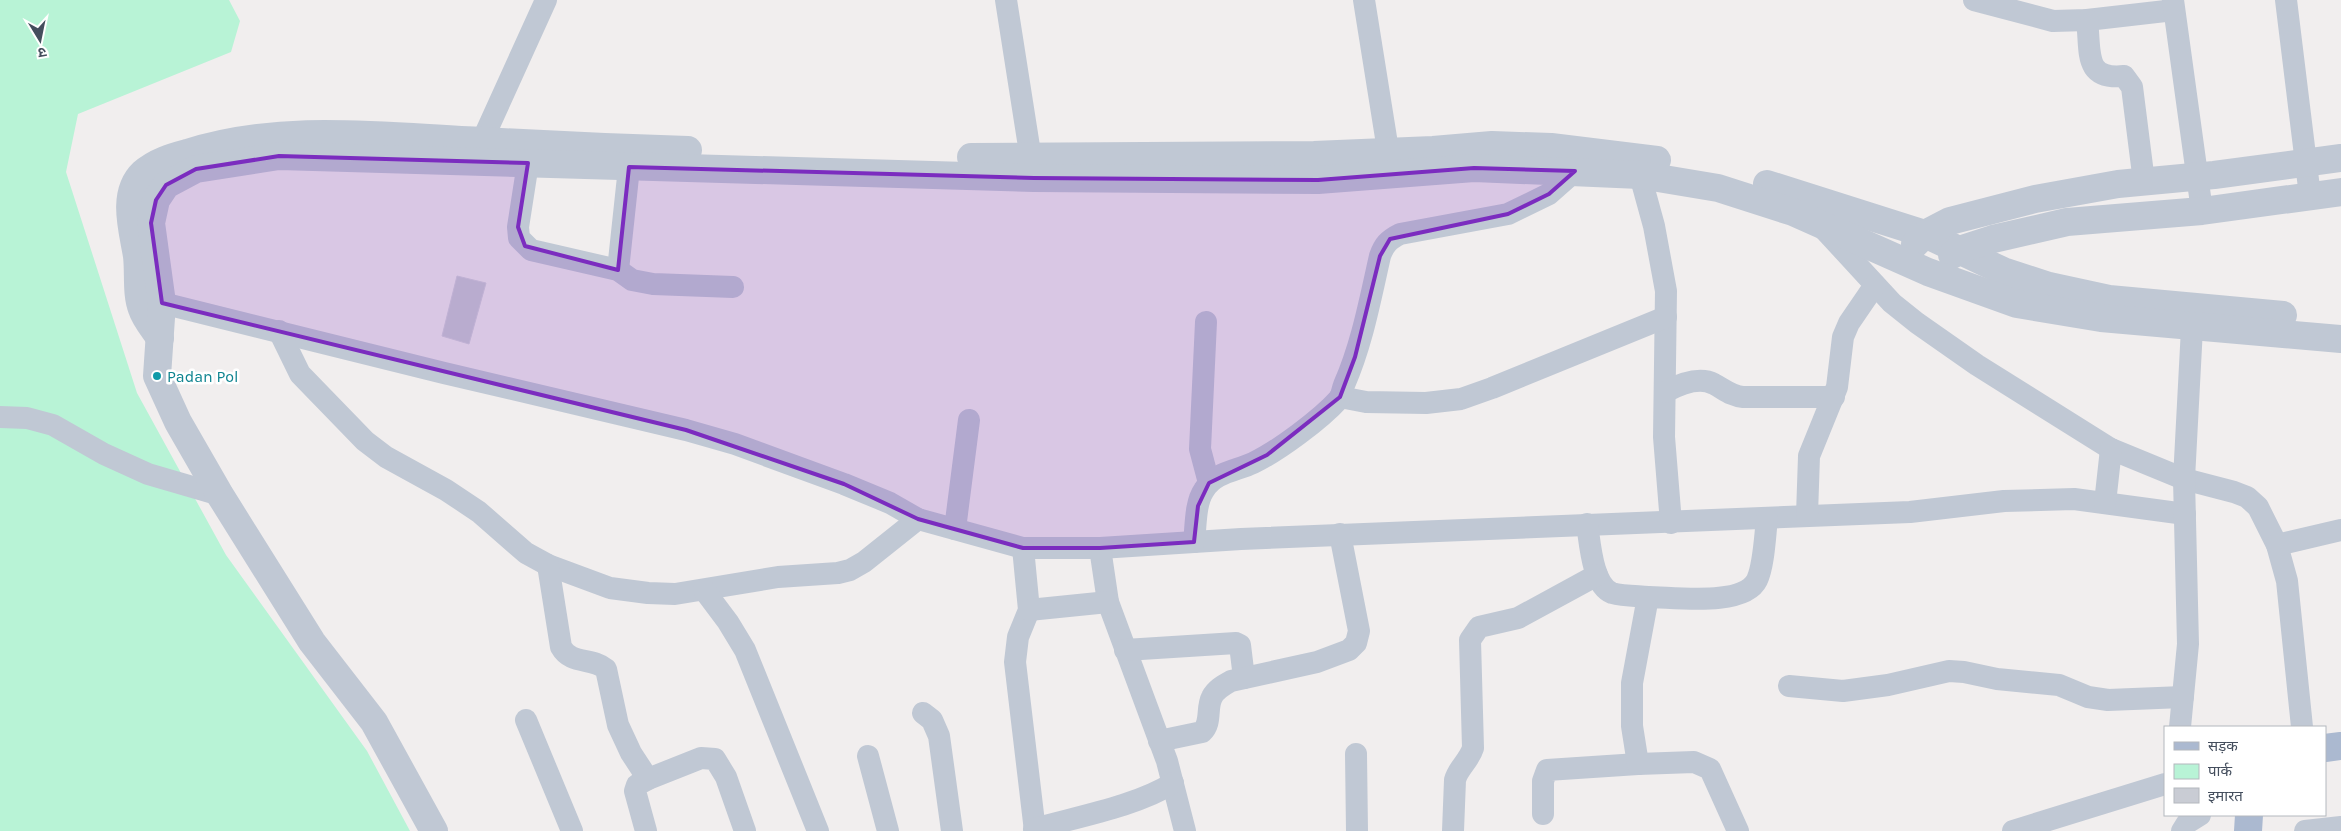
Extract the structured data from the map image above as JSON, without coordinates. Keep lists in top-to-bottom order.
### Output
{
  "places": ["Padan Pol"],
  "legend": ["सड़क", "पार्क", "इमारत"],
  "north": "bottom"
}
